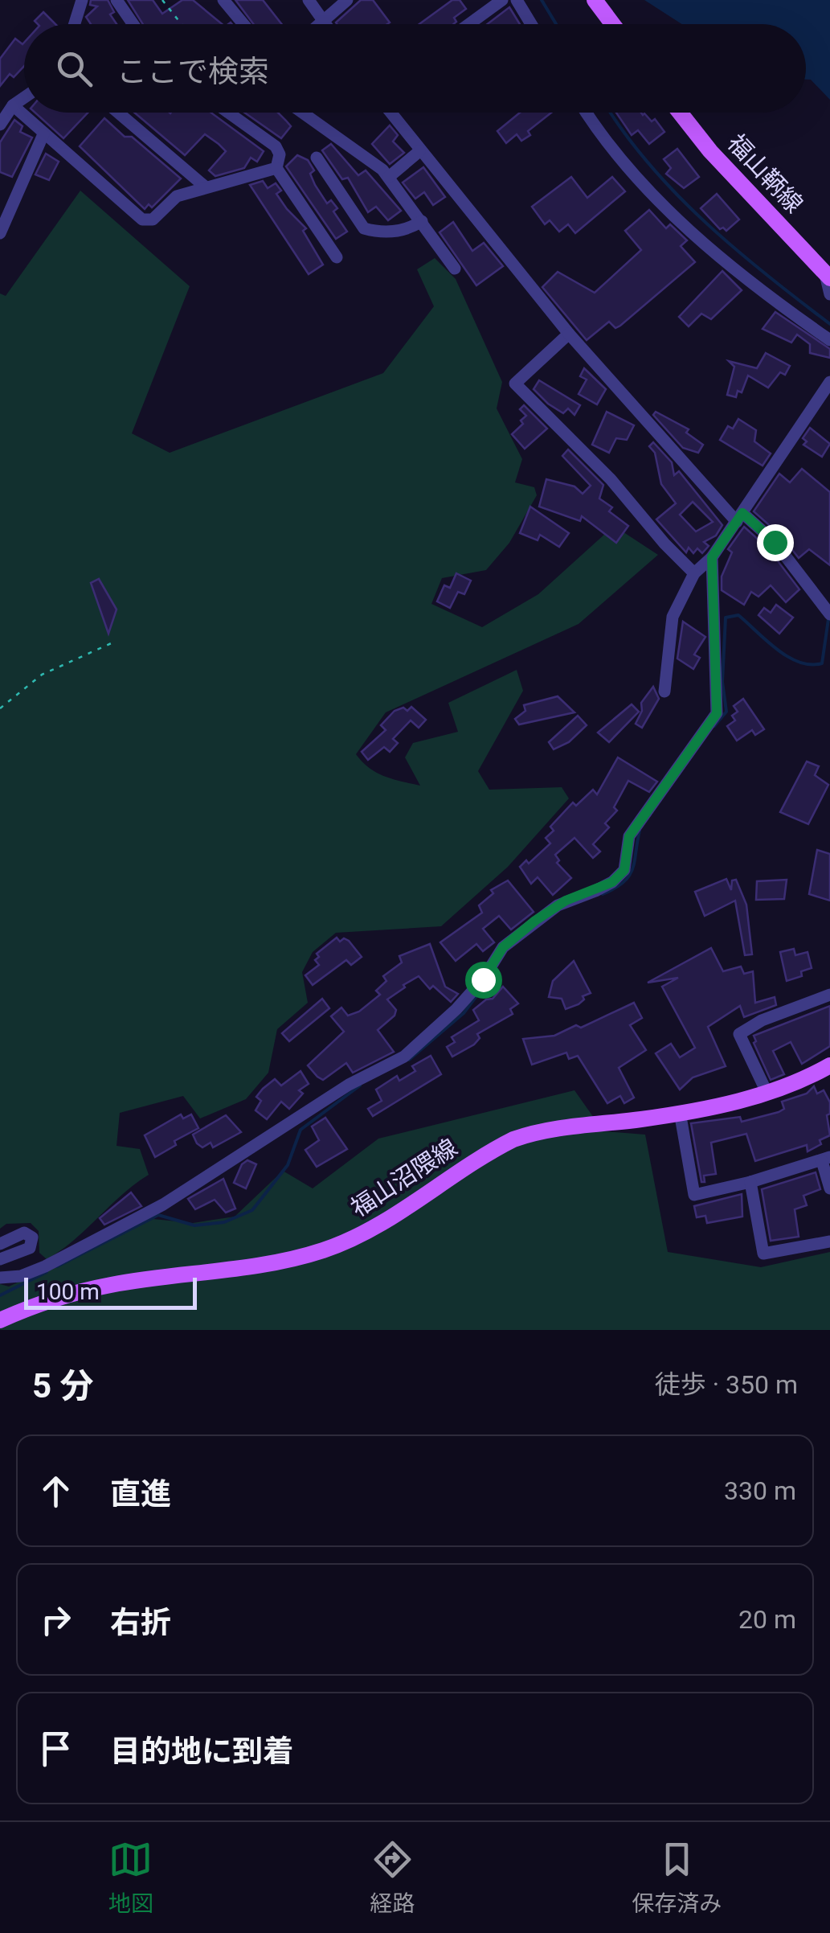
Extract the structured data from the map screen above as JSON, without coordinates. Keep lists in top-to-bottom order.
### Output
{
  "streets": {
    "main road": ["福山鞆線", "福山沼隈線"]
  },
  "scale_bar": "100 m",
  "page": {
    "search": "ここで検索",
    "scale": "100 m",
    "heading": ["5 分", "徒歩 · 350 m"],
    "list": [
      ["直進", "330 m"],
      ["右折", "20 m"],
      "目的地に到着"
    ],
    "nav": ["地図", "経路", "保存済み"]
  }
}
